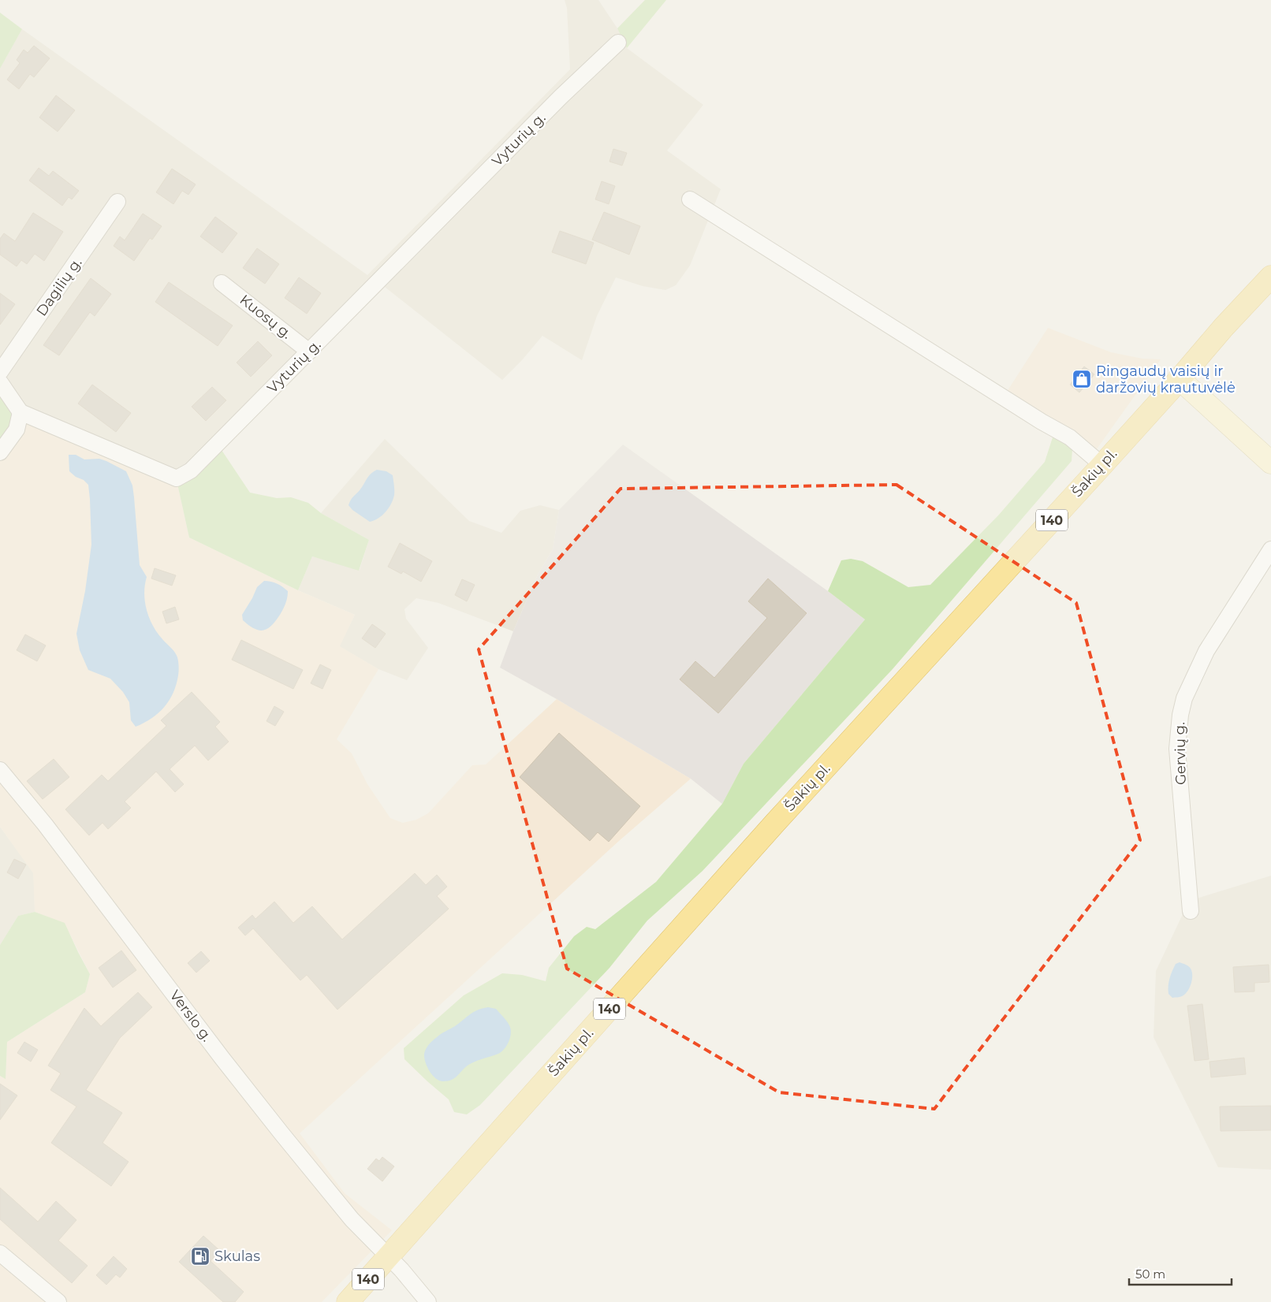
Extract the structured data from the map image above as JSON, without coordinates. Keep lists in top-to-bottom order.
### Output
{
  "streets": {
    "main road": ["Šakių pl.", "140"],
    "street": [
      "Vyturių g.",
      "Dagilių g.",
      "Kuosų g.",
      "Gervių g.",
      "Verslo g."
    ]
  },
  "crossings": [
    ["Vyturių g.", "Kuosų g."],
    ["Šakių pl.", "Verslo g."]
  ],
  "places": {
    "shop": ["Ringaudų vaisių ir daržovių krautuvėlė"],
    "fuel station": ["Skulas"]
  },
  "scale_bar": "50 m"
}
